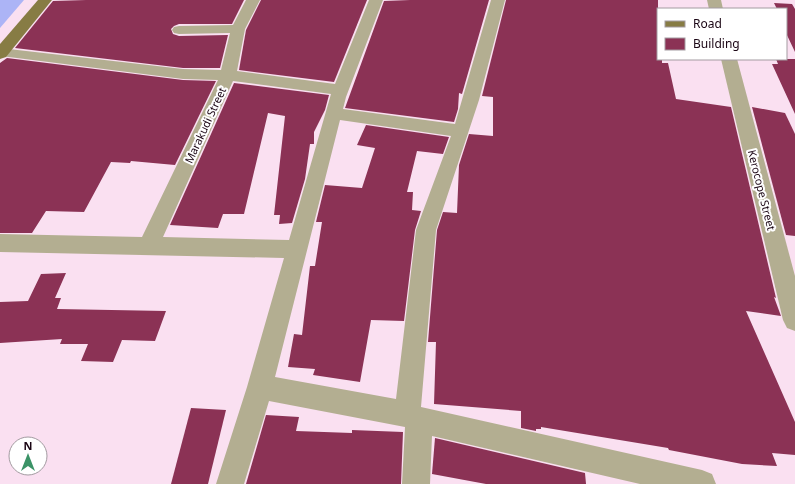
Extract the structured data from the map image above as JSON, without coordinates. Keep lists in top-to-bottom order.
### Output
{
  "streets": {
    "street": ["Marakudi Street", "Kerocope Street"]
  },
  "legend": ["Road", "Building"],
  "north": "top"
}
